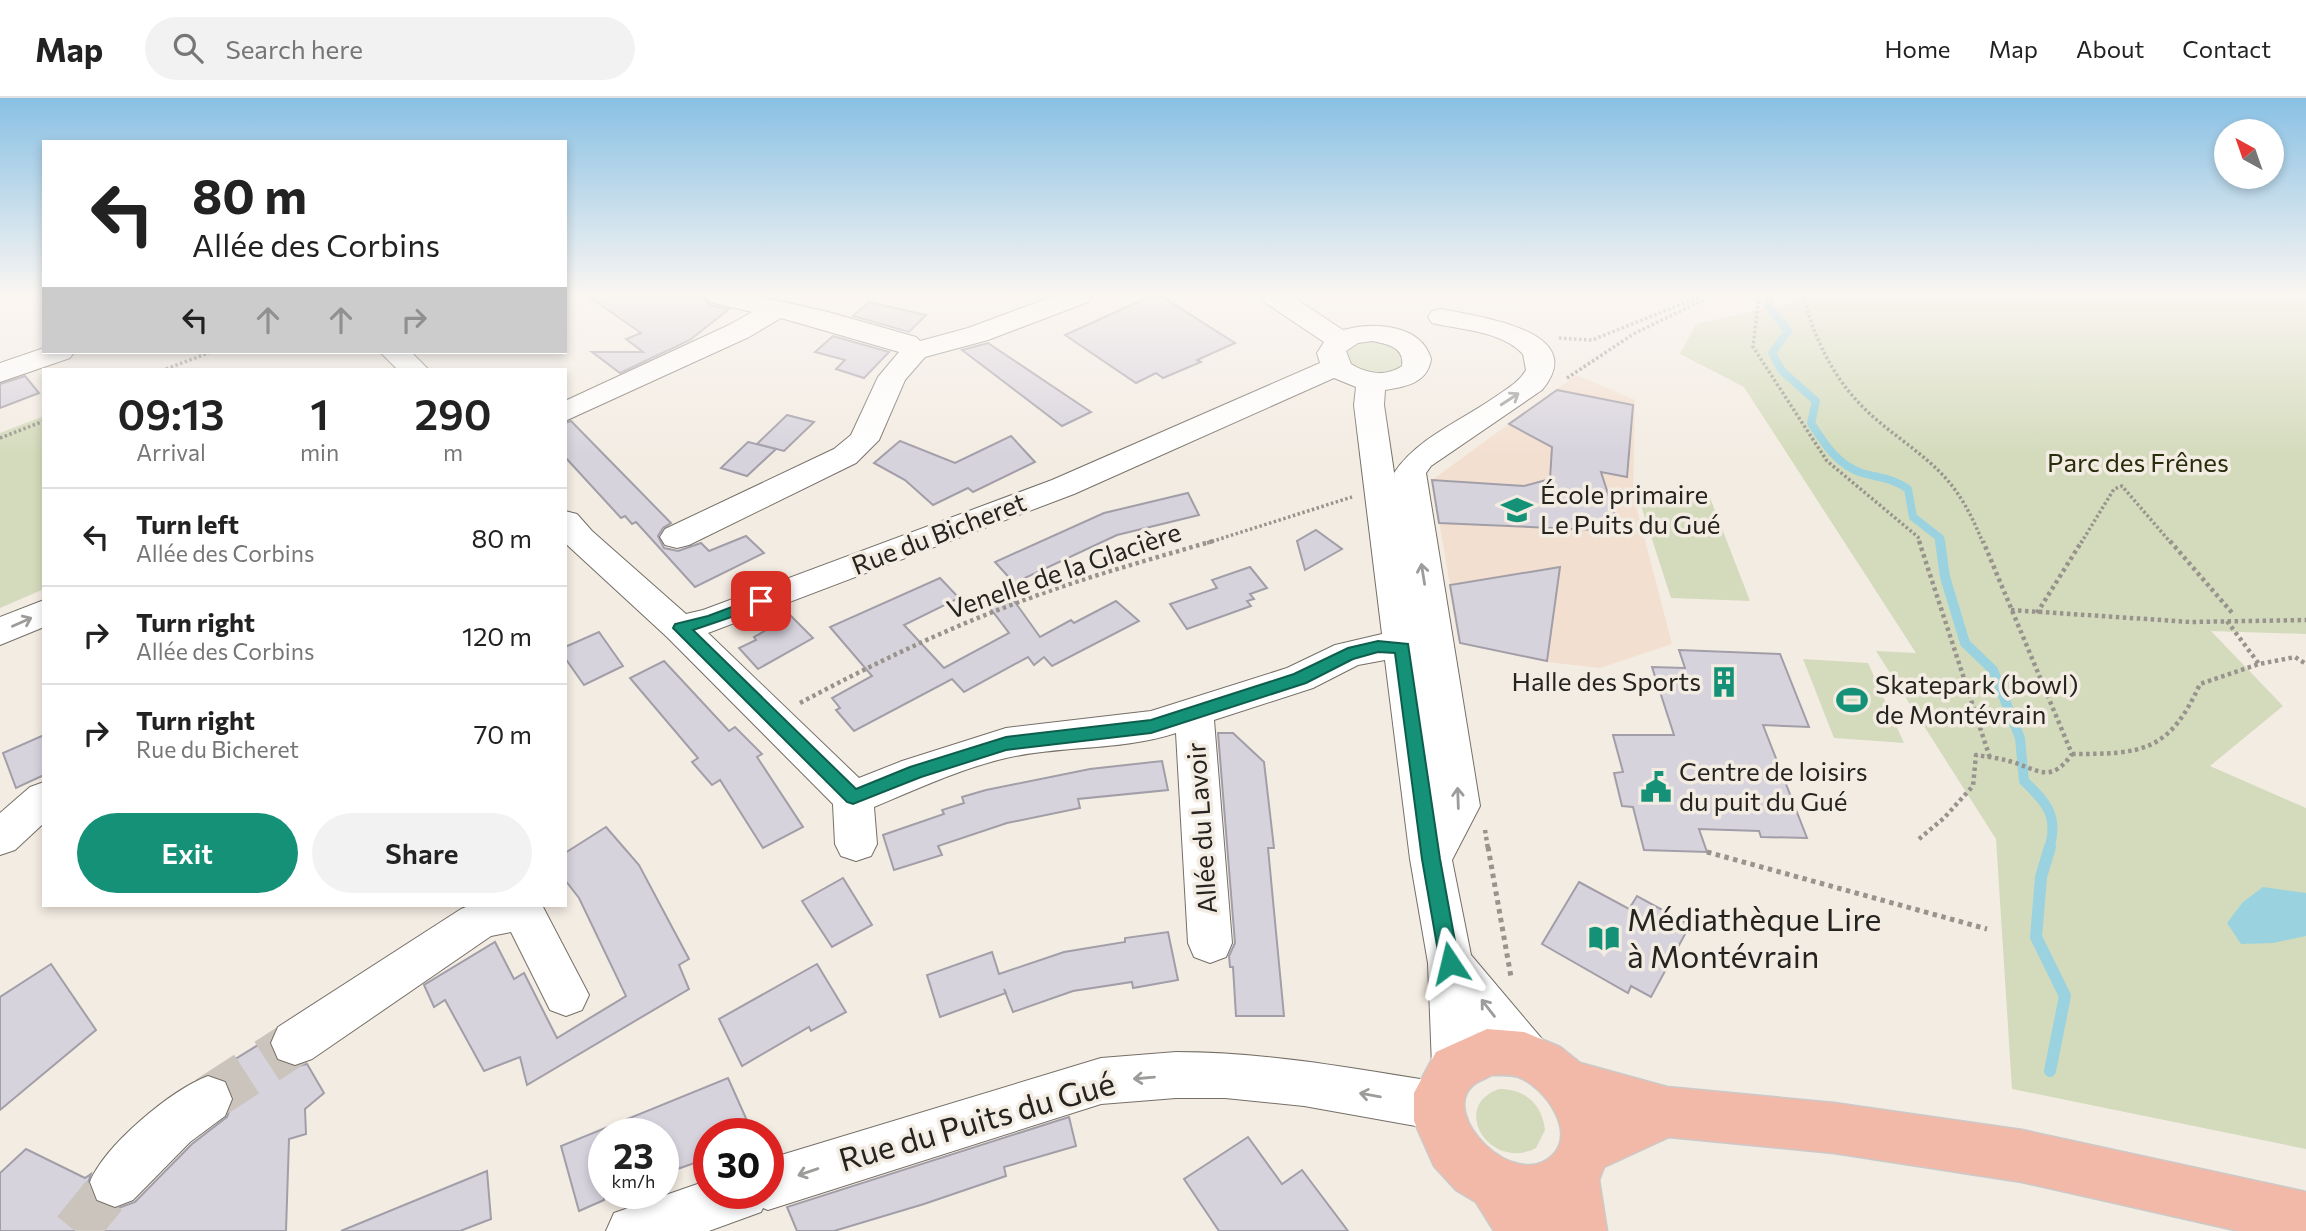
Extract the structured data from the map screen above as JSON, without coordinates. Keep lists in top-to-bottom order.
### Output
{
  "streets": {
    "street": ["Rue du Bicheret", "Allée du Lavoir", "Rue du Puits du Gué"],
    "path": ["Venelle de la Glacière"]
  },
  "one_way": ["Rue du Puits du Gué"],
  "parks": ["Parc des Frênes"],
  "places": {
    "school or university": ["École primaire Le Puits du Gué"],
    "building": ["Halle des Sports"],
    "sports": ["Skatepark (bowl) de Montévrain"],
    "public building": ["Centre de loisirs du puit du Gué"],
    "library": ["Médiathèque Lire à Montévrain"]
  },
  "north": "top left",
  "page": {
    "header": "Map",
    "search": "Search here",
    "nav": [
      "Home",
      "Map",
      "About",
      "Contact"
    ],
    "turn": ["80 m", "Allée des Corbins"],
    "eta": [
      "09:13",
      "Arrival",
      "1",
      "min",
      "290",
      "m"
    ],
    "list": [
      {
        "name": "Turn left",
        "note": "Allée des Corbins",
        "value": "80 m"
      },
      {
        "name": "Turn right",
        "note": "Allée des Corbins",
        "value": "120 m"
      },
      {
        "name": "Turn right",
        "note": "Rue du Bicheret",
        "value": "70 m"
      }
    ],
    "buttons": ["Exit", "Share"],
    "speed": "23 km/h",
    "limit": "30"
  }
}
